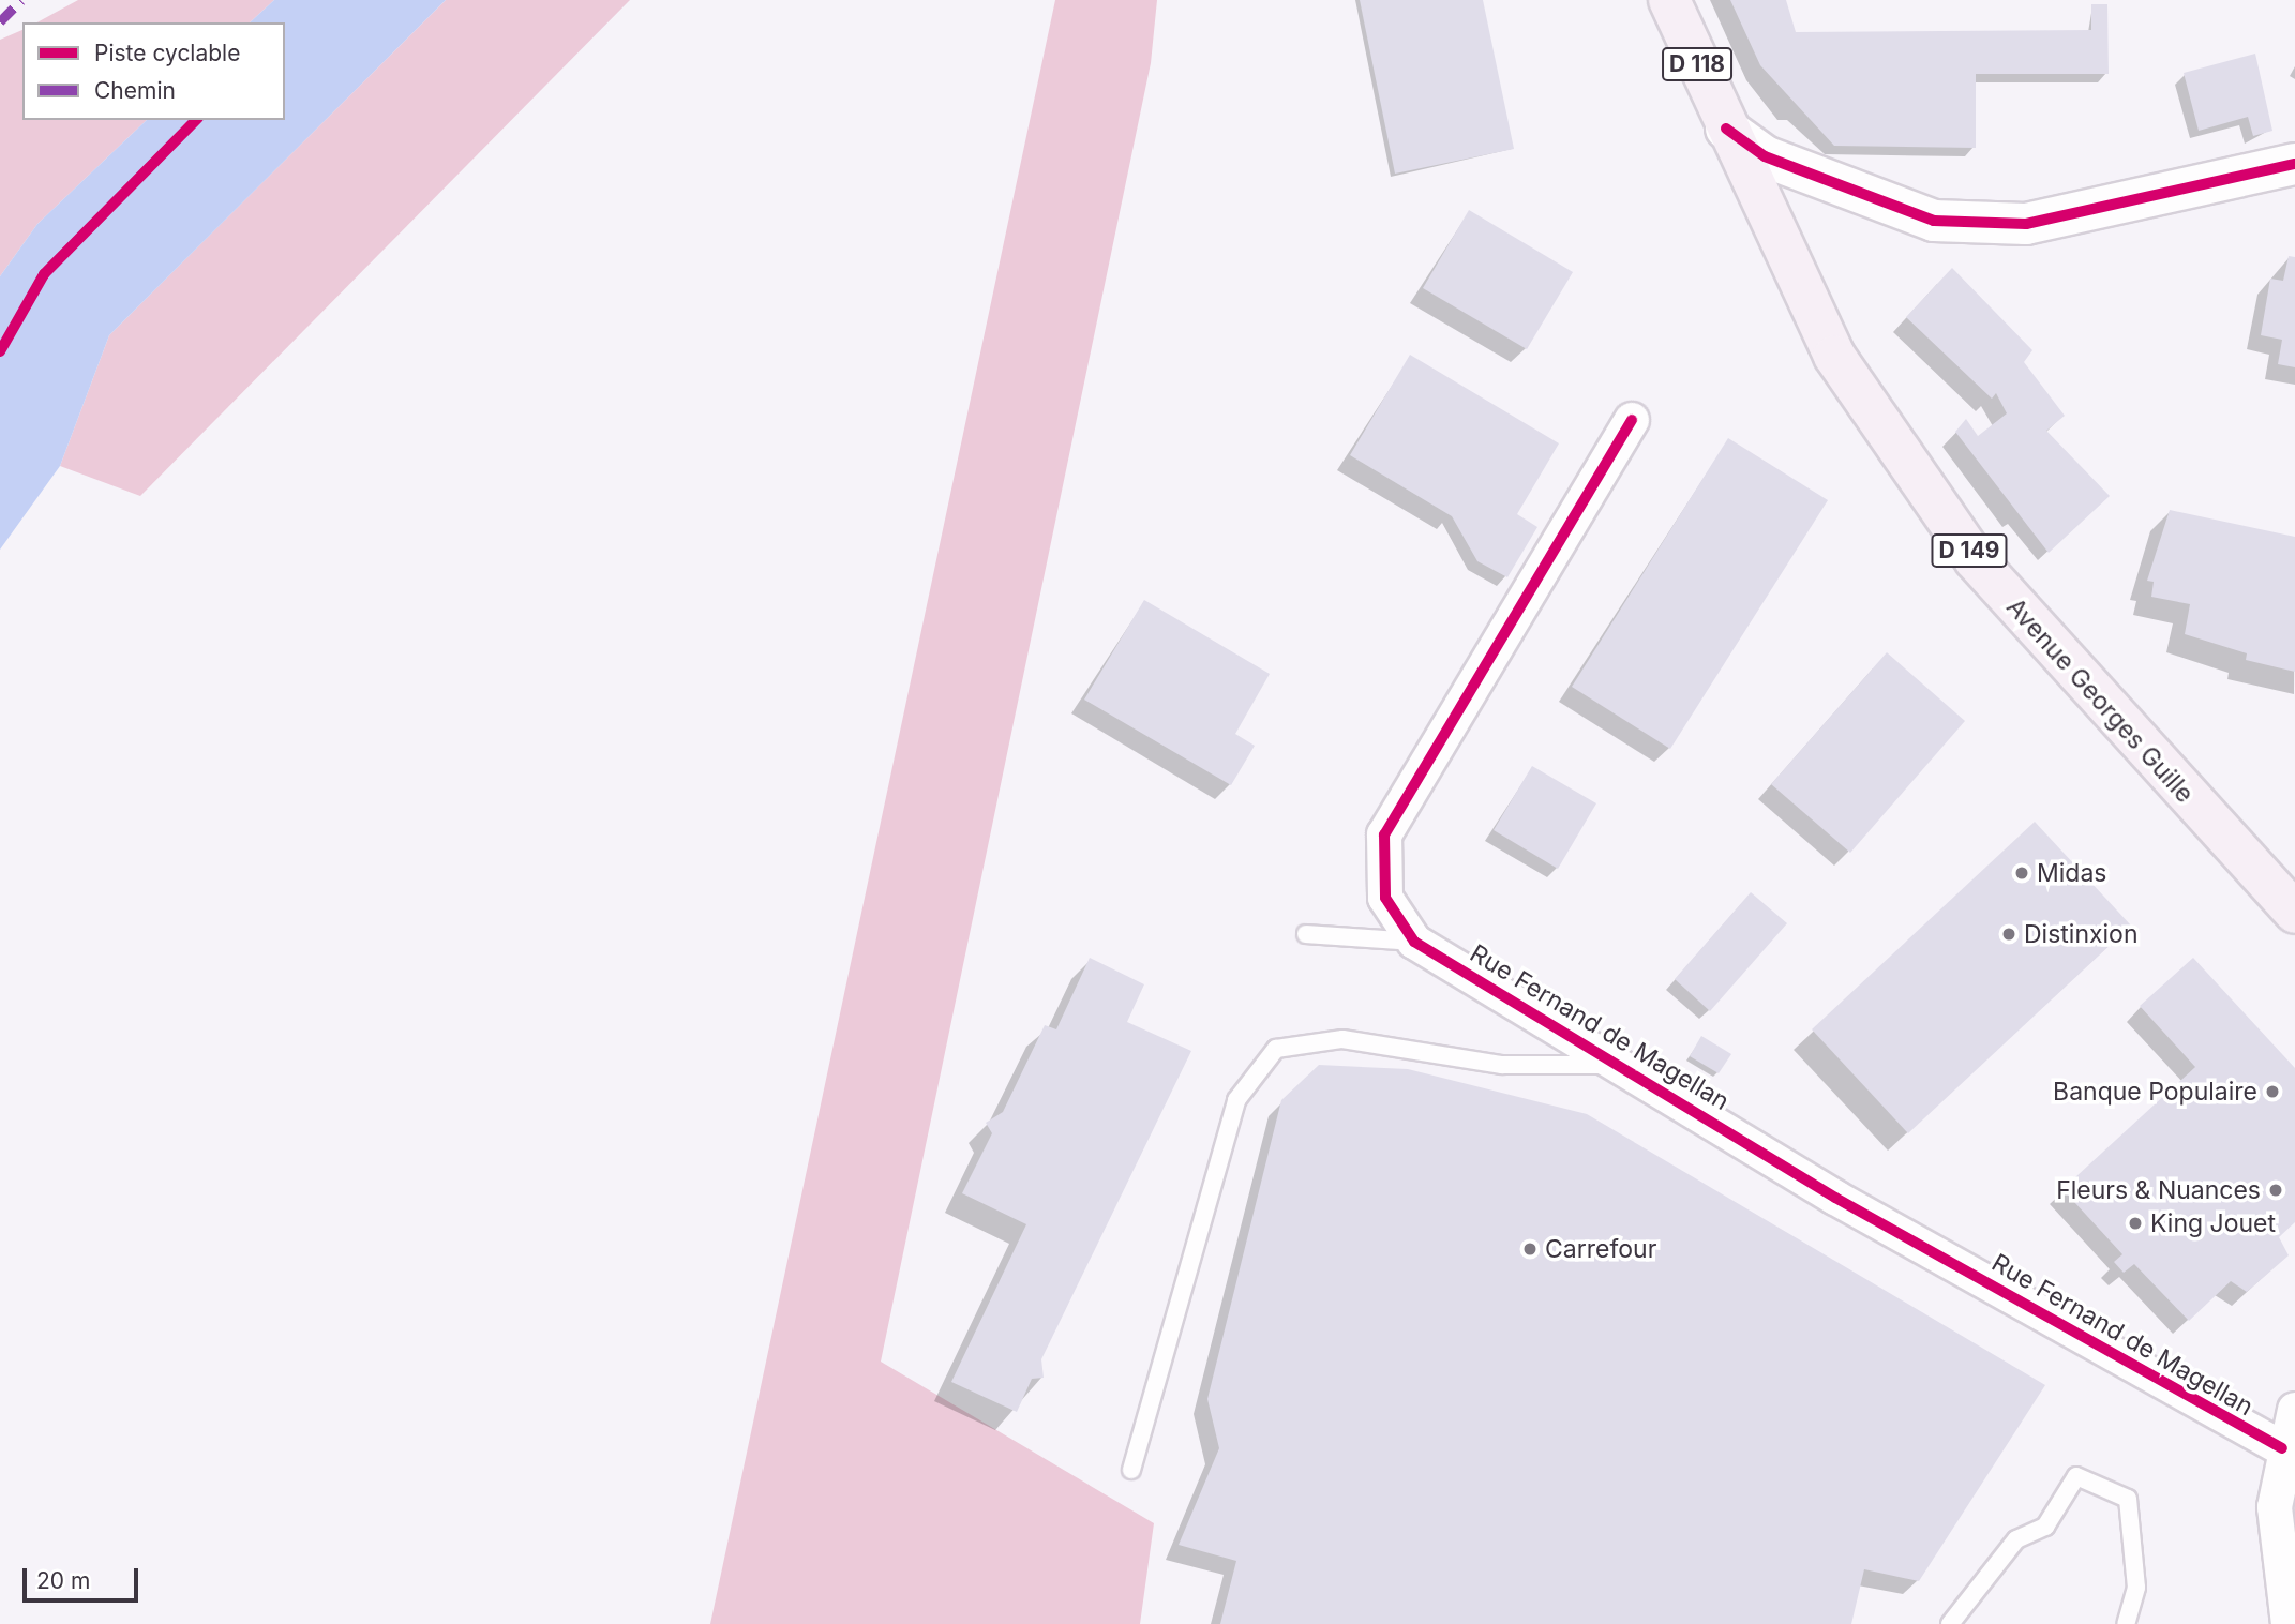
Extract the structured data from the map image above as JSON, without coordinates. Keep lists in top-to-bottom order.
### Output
{
  "streets": {
    "main road": ["D 118", "D 149", "Avenue Georges Guille"],
    "street": ["Rue Fernand de Magellan"]
  },
  "places": [
    "Midas",
    "Distinxion",
    "Banque Populaire",
    "Fleurs & Nuances",
    "King Jouet",
    "Carrefour"
  ],
  "legend": ["Piste cyclable", "Chemin"],
  "scale_bar": "20 m"
}
